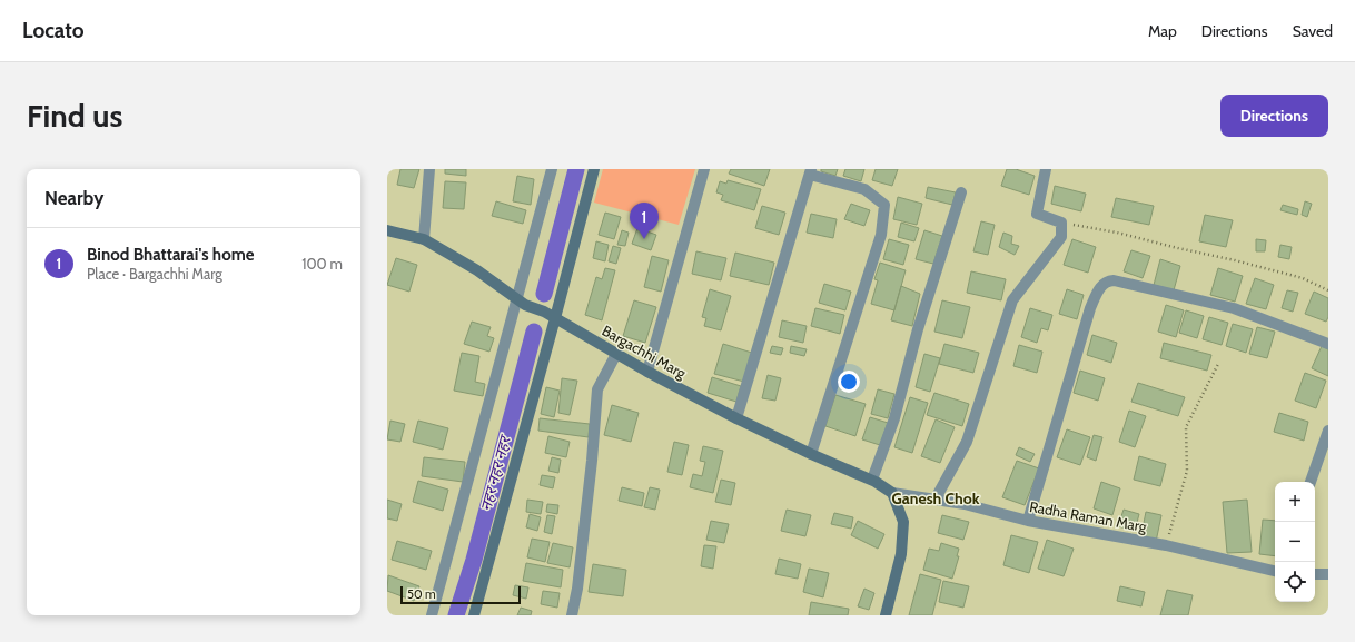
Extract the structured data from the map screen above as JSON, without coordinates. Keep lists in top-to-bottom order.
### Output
{
  "streets": {
    "street": ["Bargachhi Marg", "Radha Raman Marg"]
  },
  "crossings": [
    ["Bargachhi Marg", "Radha Raman Marg"]
  ],
  "districts": ["Ganesh Chok"],
  "water": ["नहर नहर नहर"],
  "scale_bar": "50 m",
  "page": {
    "header": "Locato",
    "nav": ["Map", "Directions", "Saved"],
    "buttons": "Directions",
    "title": "Find us",
    "heading": "Nearby",
    "pins": "1",
    "list": [
      {
        "mark": "1",
        "name": "Binod Bhattarai's home",
        "note": "Place · Bargachhi Marg",
        "value": "100 m"
      }
    ],
    "map_buttons": ["+", "−"],
    "scale": "50 m"
  }
}
